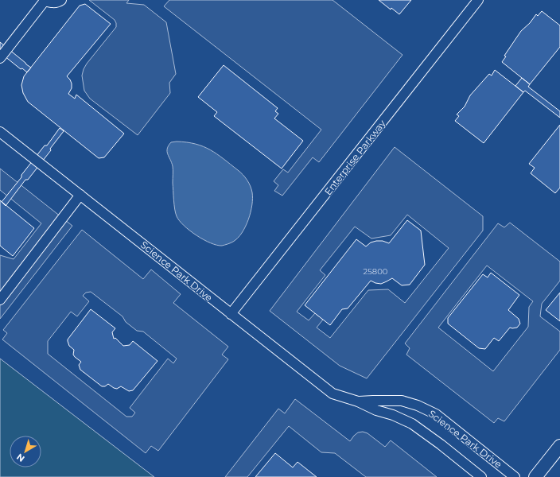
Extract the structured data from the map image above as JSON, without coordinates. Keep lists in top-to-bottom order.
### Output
{
  "streets": {
    "street": ["Enterprise Parkway", "Science Park Drive"]
  },
  "crossings": [
    ["Enterprise Parkway", "Science Park Drive"]
  ],
  "house_numbers": ["25800"],
  "north": "bottom left"
}
